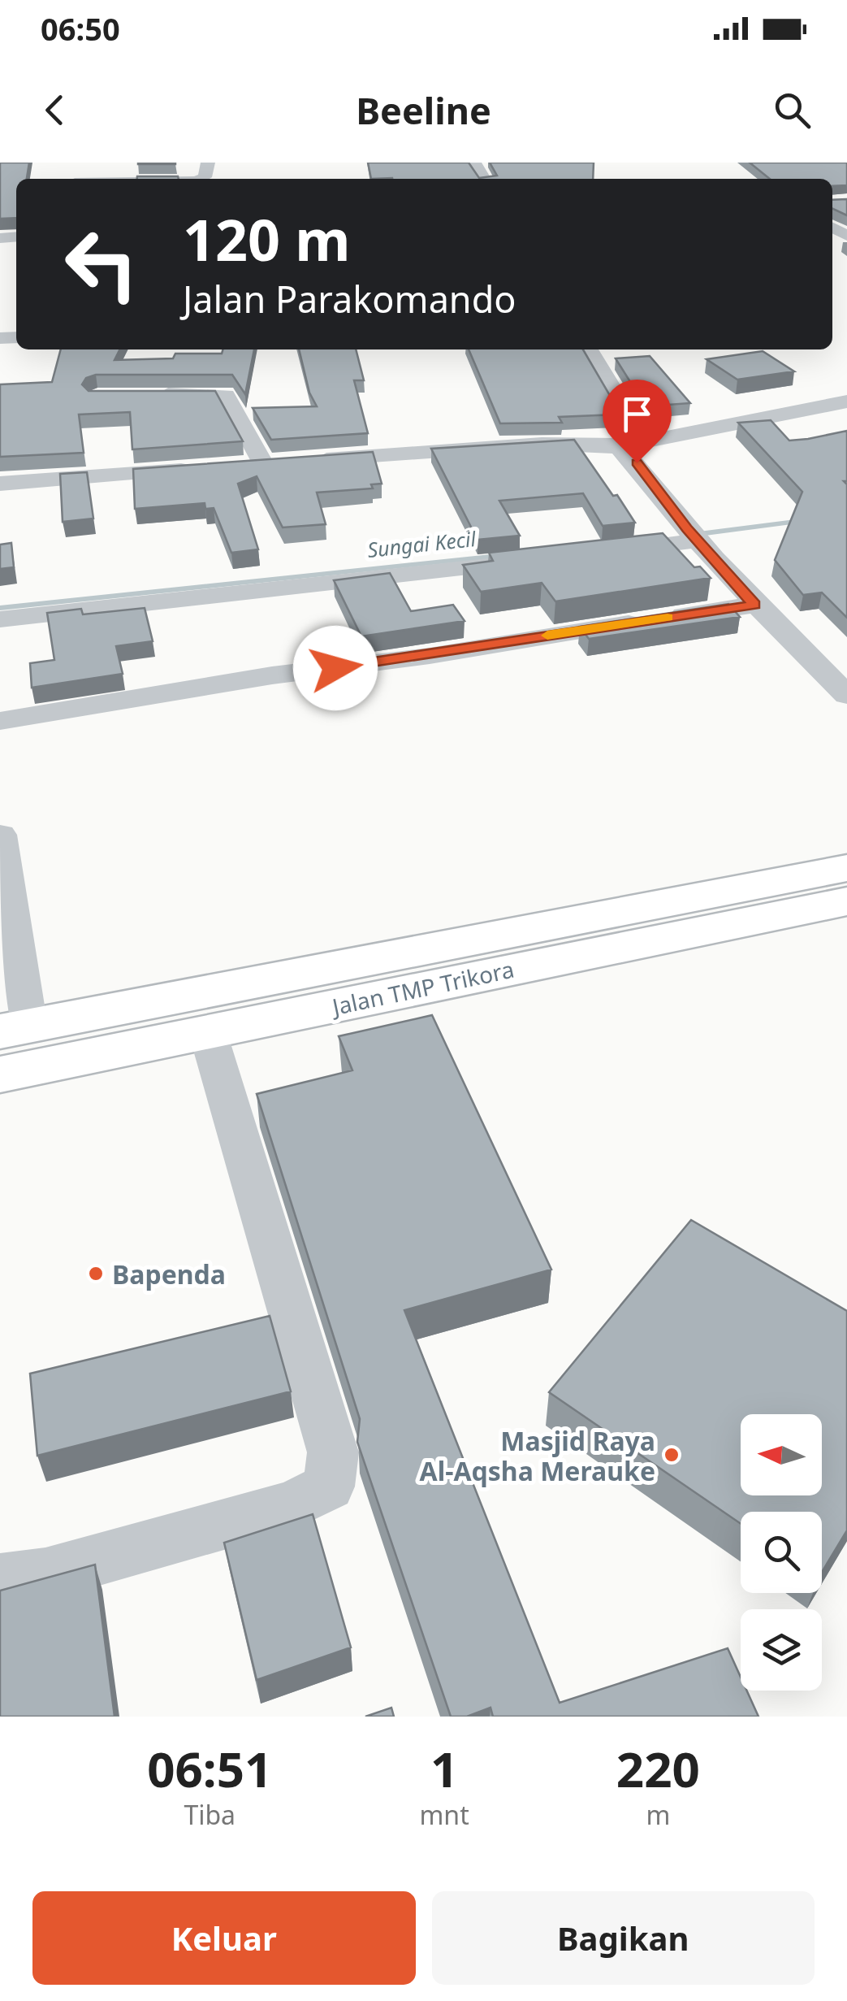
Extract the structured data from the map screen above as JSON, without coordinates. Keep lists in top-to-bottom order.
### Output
{
  "streets": {
    "highway": ["Jalan TMP Trikora"]
  },
  "water": ["Sungai Kecil"],
  "places": ["Bapenda", "Masjid Raya Al-Aqsha Merauke"],
  "north": "left",
  "page": {
    "status": "06:50",
    "header": "Beeline",
    "turn": ["120 m", "Jalan Parakomando"],
    "eta": [
      "06:51",
      "Tiba",
      "1",
      "mnt",
      "220",
      "m"
    ],
    "buttons": ["Keluar", "Bagikan"]
  }
}
